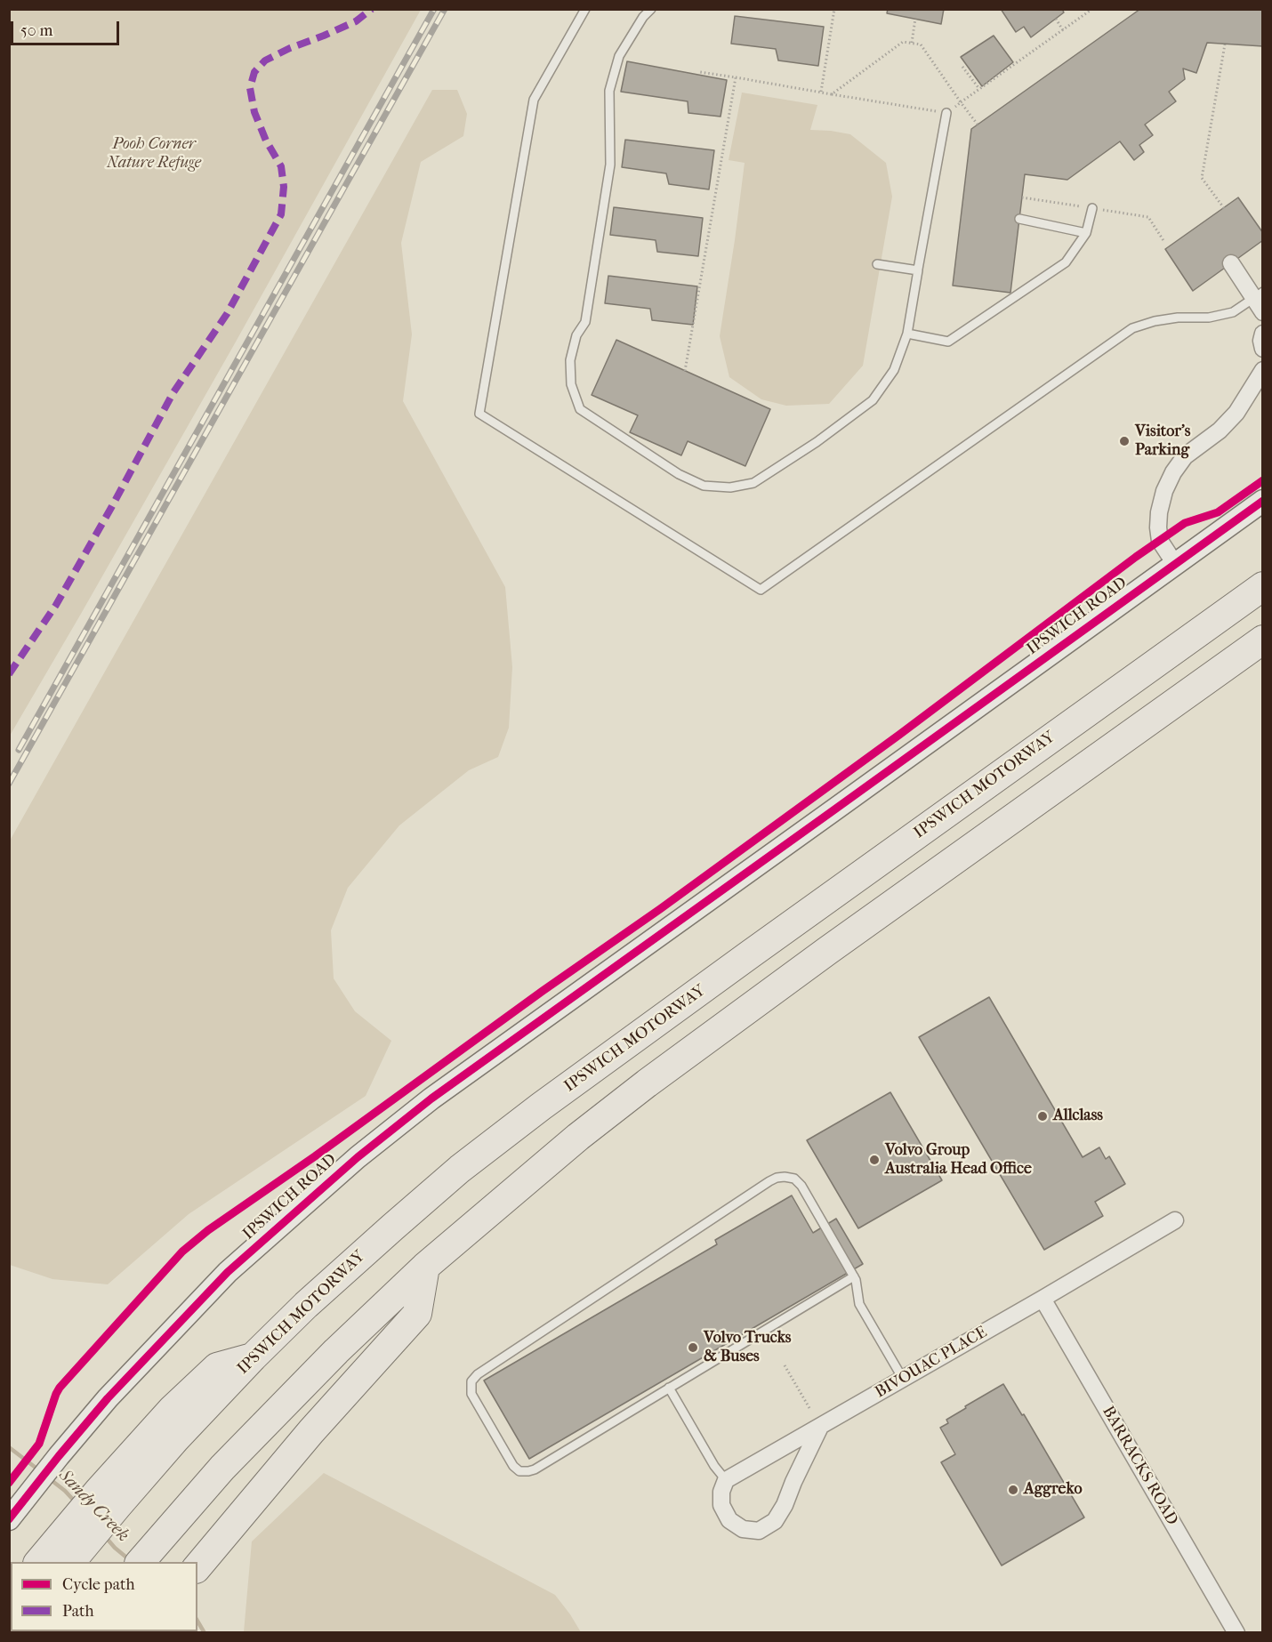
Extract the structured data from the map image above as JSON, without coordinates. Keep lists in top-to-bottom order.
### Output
{
  "streets": {
    "highway": ["IPSWICH MOTORWAY"],
    "street": ["IPSWICH ROAD", "BIVOUAC PLACE", "BARRACKS ROAD"]
  },
  "crossings": [
    ["BIVOUAC PLACE", "BARRACKS ROAD"]
  ],
  "water": ["Sandy Creek"],
  "parks": ["Pooh Corner Nature Refuge"],
  "places": [
    "Visitor's Parking",
    "Allclass",
    "Volvo Group Australia Head Office",
    "Volvo Trucks & Buses",
    "Aggreko"
  ],
  "legend": ["Cycle path", "Path"],
  "scale_bar": "50 m"
}
